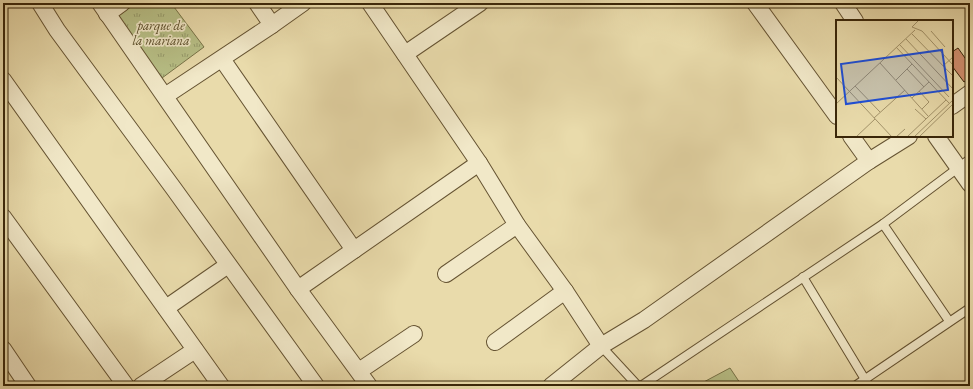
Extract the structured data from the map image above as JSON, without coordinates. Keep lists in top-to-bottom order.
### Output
{
  "parks": ["parque de la mariana"]
}
